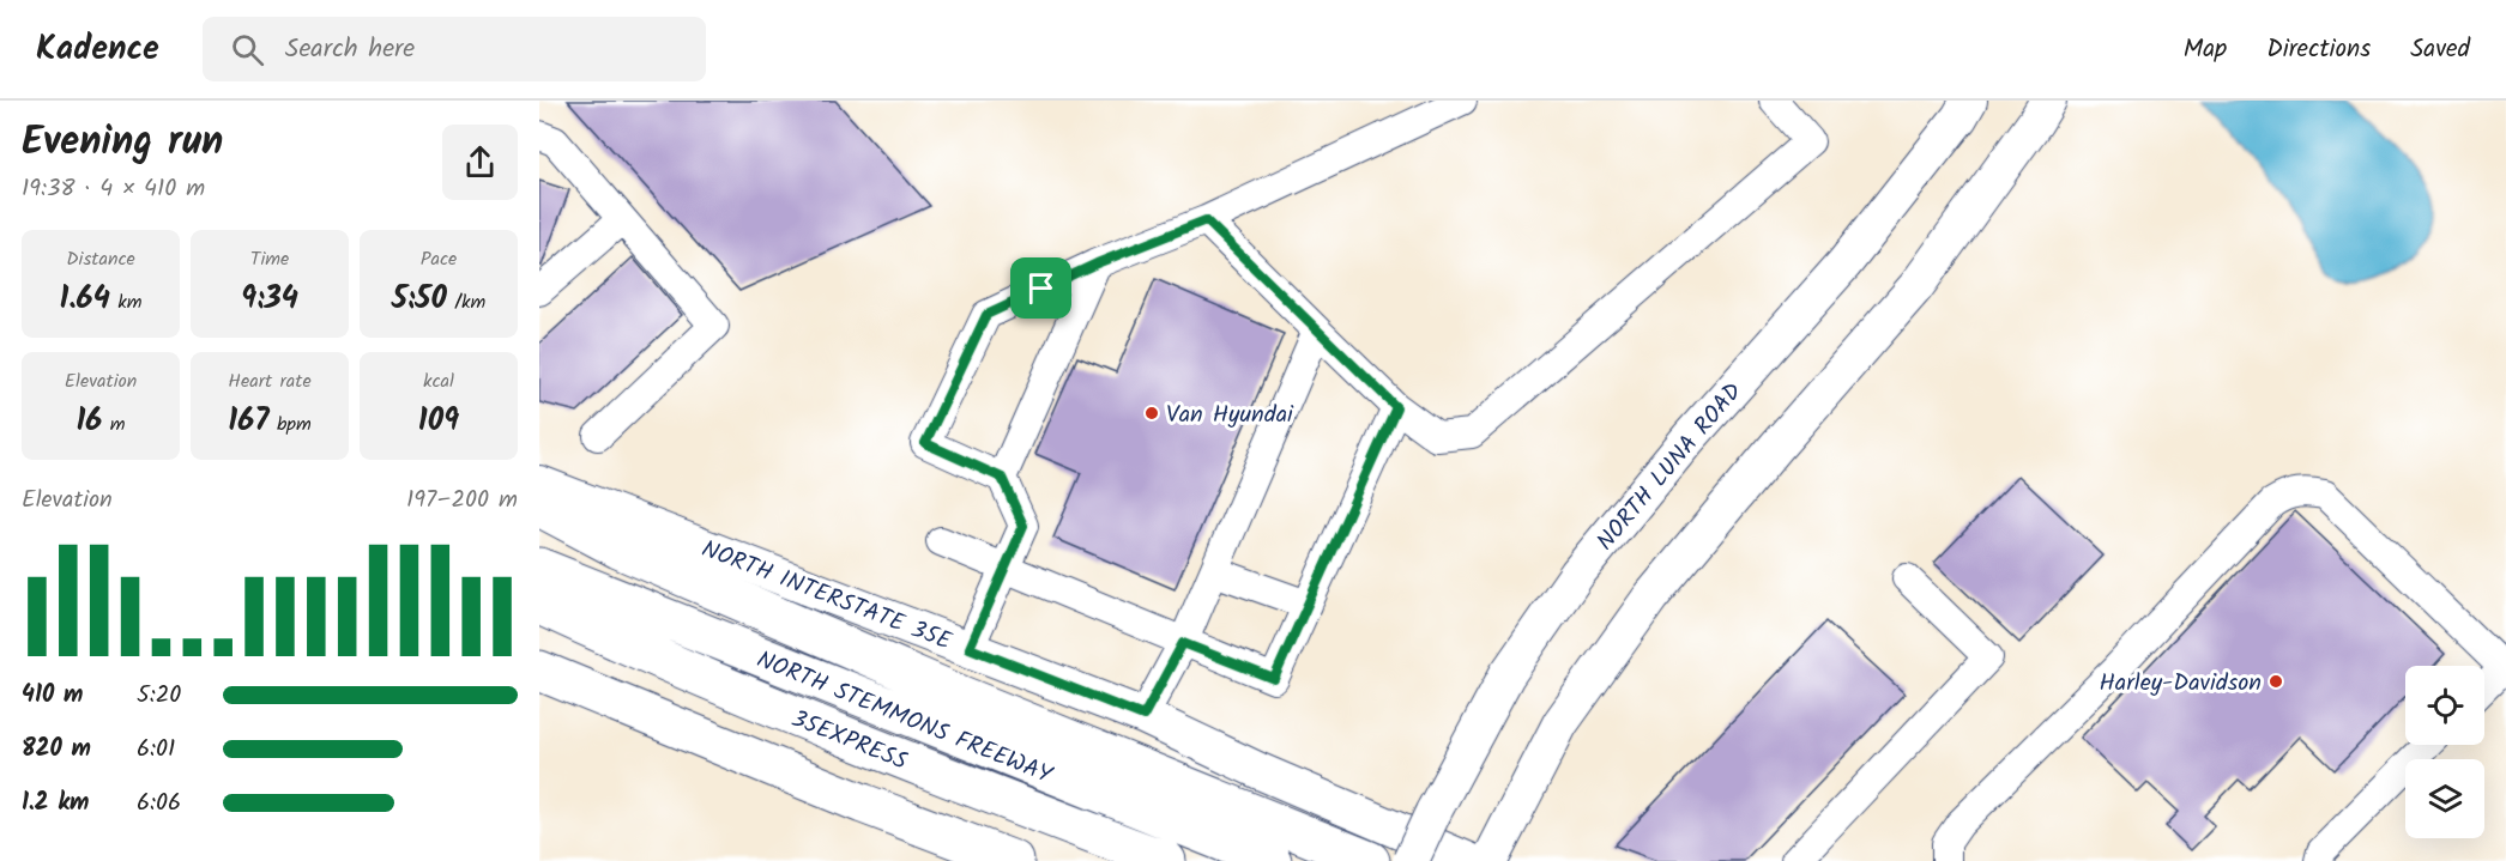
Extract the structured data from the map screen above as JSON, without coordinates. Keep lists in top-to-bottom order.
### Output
{
  "streets": {
    "highway": ["NORTH STEMMONS FREEWAY", "35EXPRESS"],
    "main road": ["NORTH LUNA ROAD", "NORTH INTERSTATE 35E"]
  },
  "places": ["Van Hyundai", "Harley-Davidson"],
  "page": {
    "header": "Kadence",
    "search": "Search here",
    "nav": ["Map", "Directions", "Saved"],
    "heading": ["Evening run", "19:38 · 4 × 410 m"],
    "stats": [
      ["Distance", "1.64 km"],
      ["Time", "9:34"],
      ["Pace", "5:50 /km"],
      ["Elevation", "16 m"],
      ["Heart rate", "167 bpm"],
      ["kcal", "109"]
    ],
    "chart": ["Elevation", "197–200 m"],
    "list": [
      {
        "name": "410 m",
        "note": "5:20"
      },
      {
        "name": "820 m",
        "note": "6:01"
      },
      {
        "name": "1.2 km",
        "note": "6:06"
      }
    ]
  }
}
